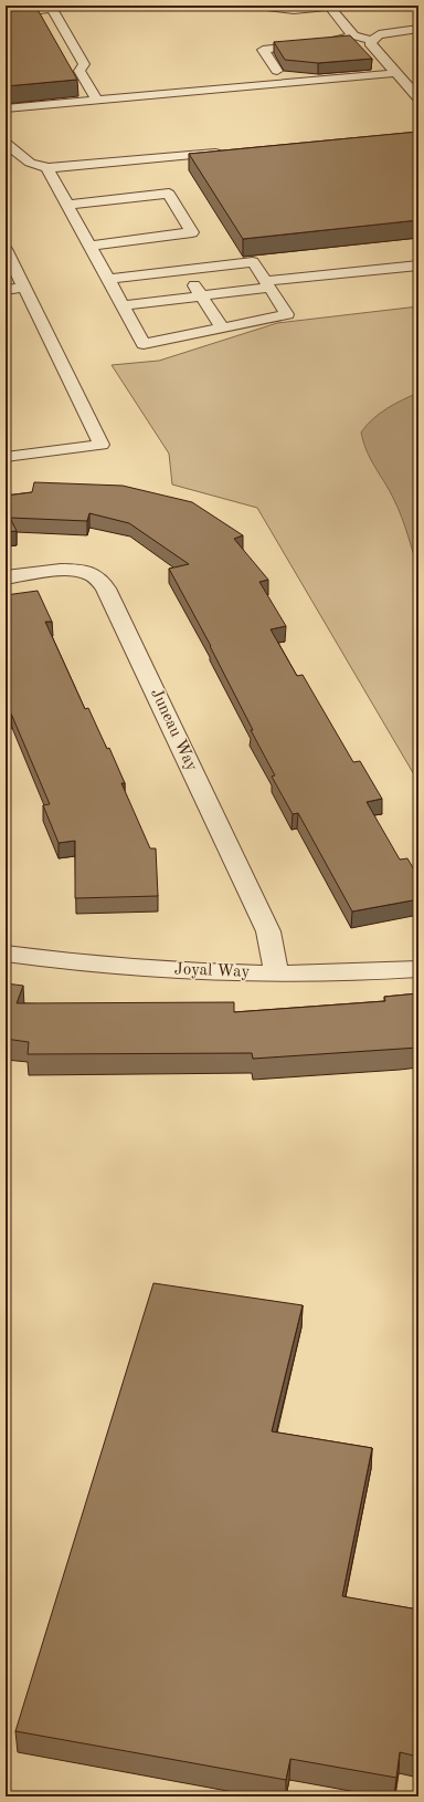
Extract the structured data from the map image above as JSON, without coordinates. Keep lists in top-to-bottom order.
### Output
{
  "streets": {
    "street": ["Juneau Way", "Joyal Way"]
  },
  "crossings": [
    ["Juneau Way", "Joyal Way"]
  ]
}
